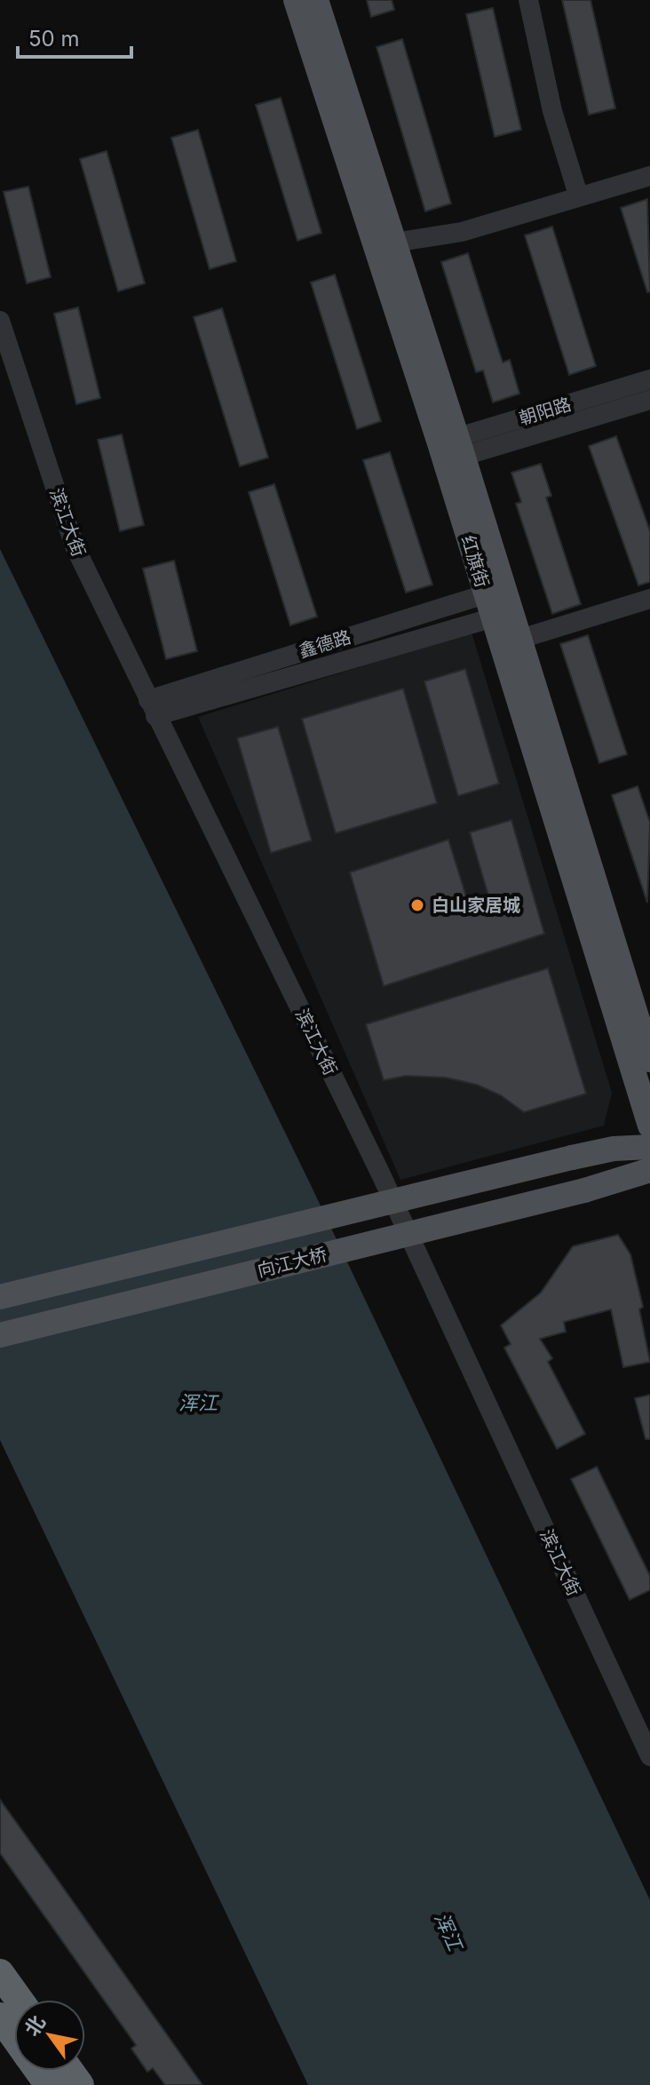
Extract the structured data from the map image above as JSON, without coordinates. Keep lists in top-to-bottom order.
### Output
{
  "streets": {
    "main road": ["向江大桥"],
    "street": ["朝阳路", "滨江大街", "鑫德路"]
  },
  "crossings": [
    ["滨江大街", "鑫德路"]
  ],
  "water": ["浑江"],
  "places": ["白山家居城"],
  "scale_bar": "50 m",
  "north": "top left"
}
